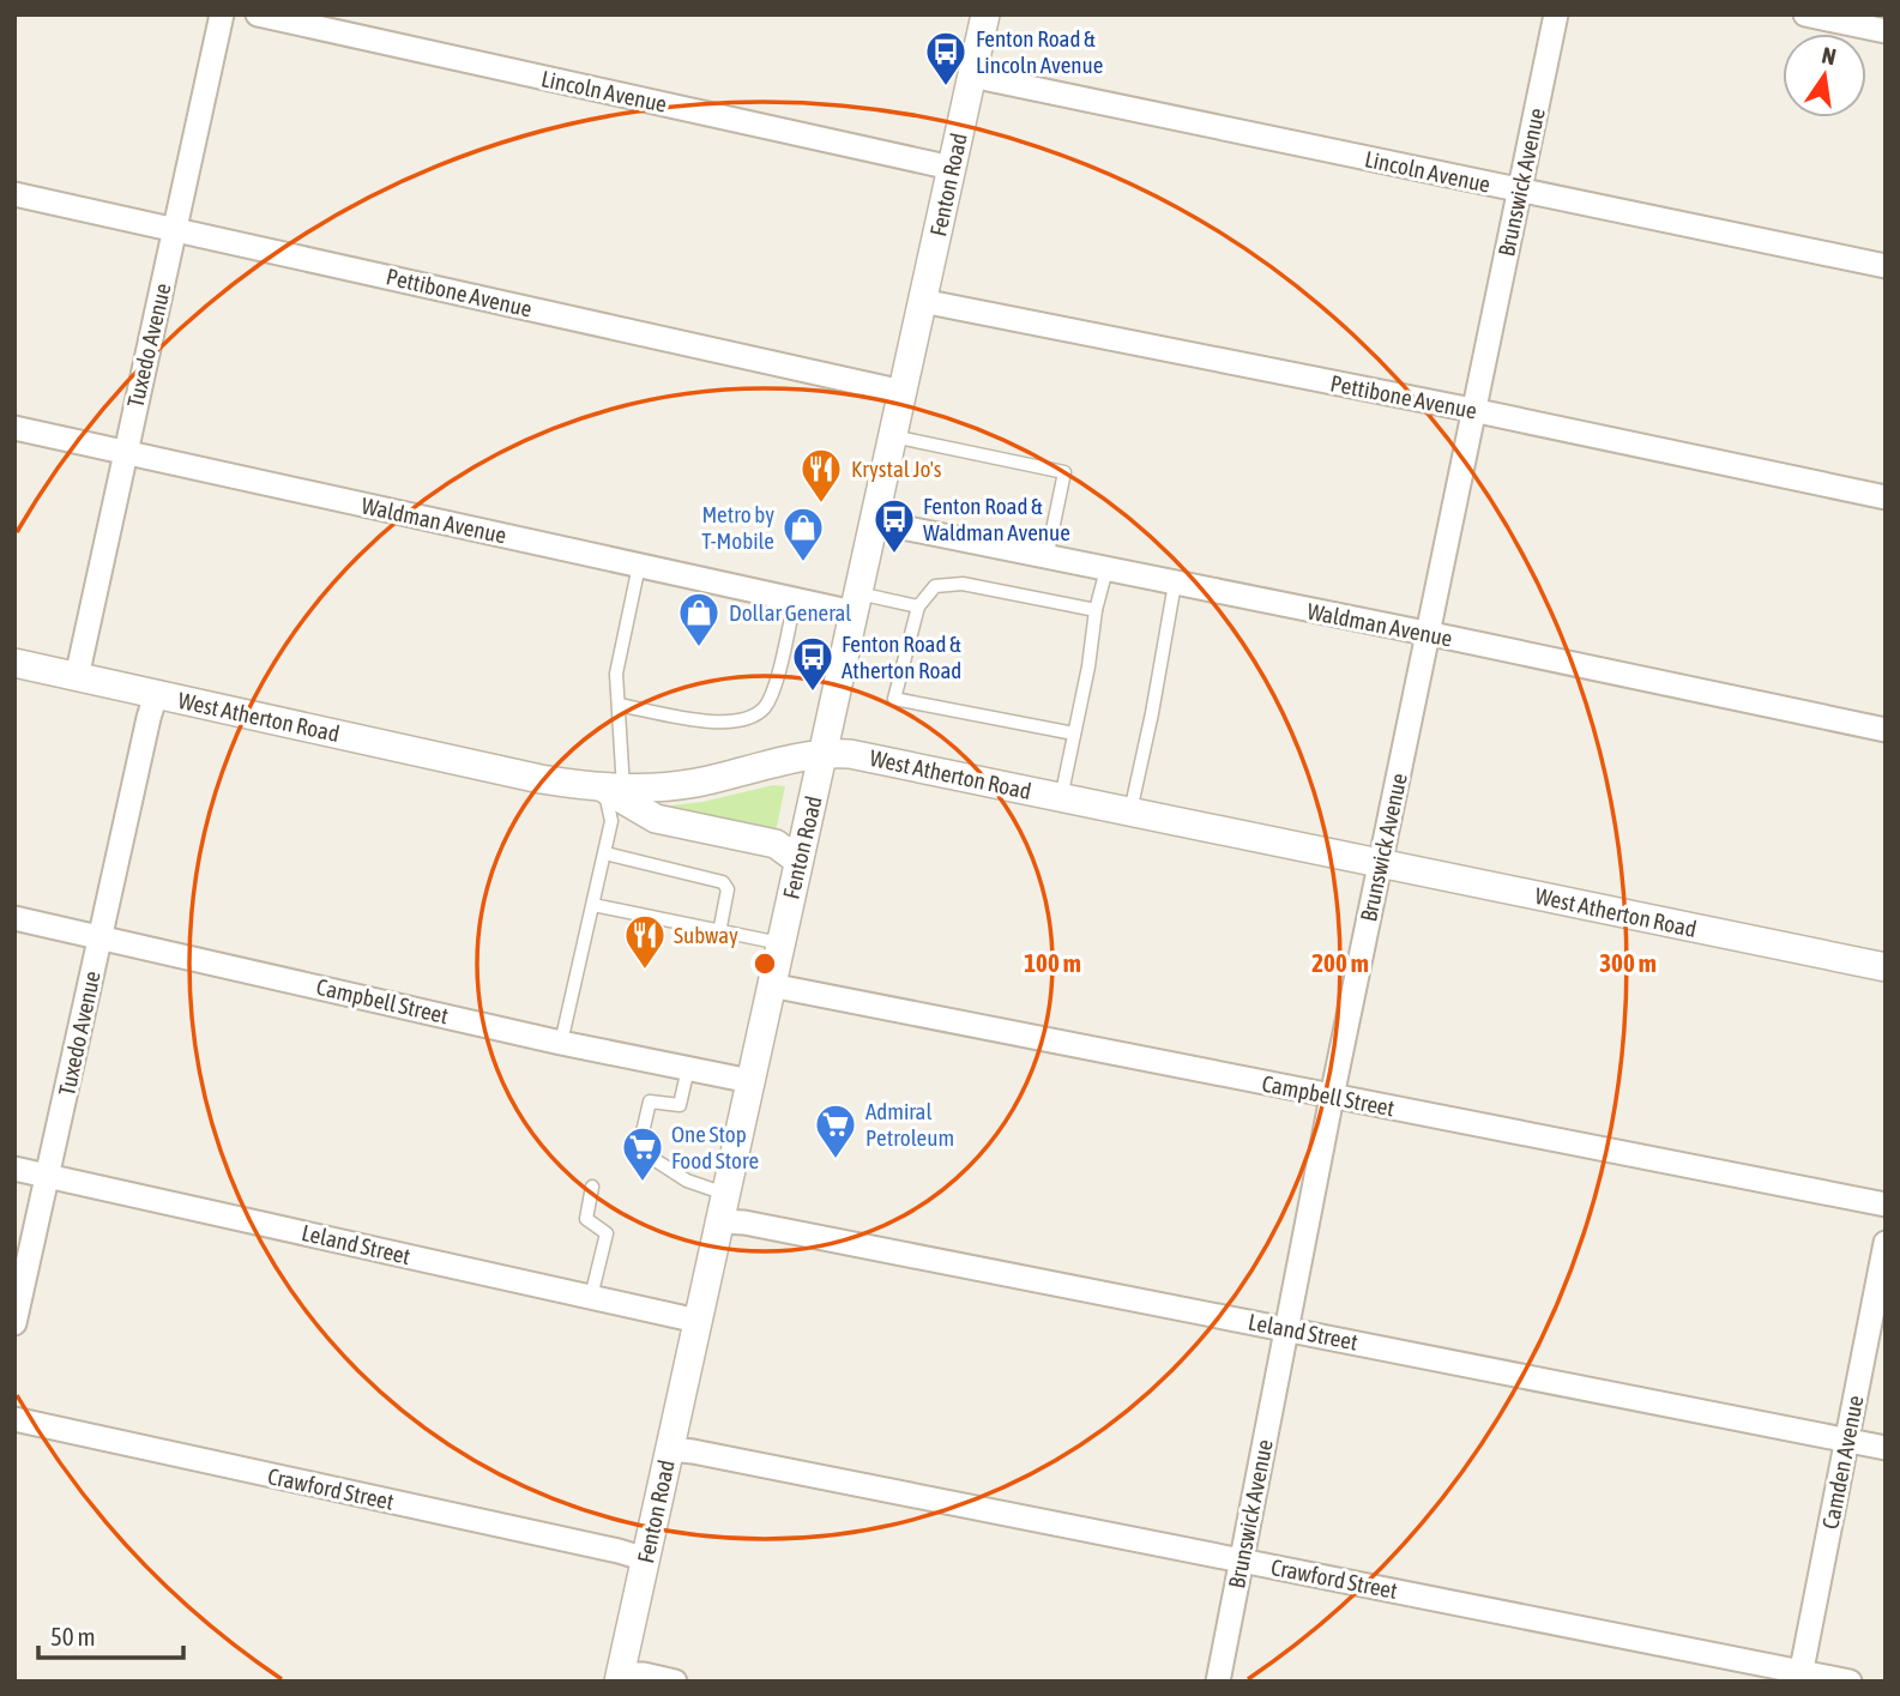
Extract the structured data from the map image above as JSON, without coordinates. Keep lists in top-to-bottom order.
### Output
{
  "streets": {
    "street": [
      "Lincoln Avenue",
      "Brunswick Avenue",
      "Fenton Road",
      "Pettibone Avenue",
      "Tuxedo Avenue",
      "Waldman Avenue",
      "West Atherton Road",
      "Campbell Street",
      "Leland Street",
      "Camden Avenue",
      "Crawford Street"
    ]
  },
  "crossings": [
    ["Lincoln Avenue", "Brunswick Avenue"],
    ["Lincoln Avenue", "Fenton Road"],
    ["Brunswick Avenue", "Pettibone Avenue"],
    ["Brunswick Avenue", "Waldman Avenue"],
    ["Brunswick Avenue", "West Atherton Road"],
    ["Brunswick Avenue", "Campbell Street"],
    ["Brunswick Avenue", "Leland Street"],
    ["Brunswick Avenue", "Crawford Street"],
    ["Fenton Road", "Pettibone Avenue"],
    ["Fenton Road", "Waldman Avenue"],
    ["Fenton Road", "West Atherton Road"],
    ["Fenton Road", "Campbell Street"],
    ["Fenton Road", "Leland Street"],
    ["Fenton Road", "Crawford Street"],
    ["Pettibone Avenue", "Tuxedo Avenue"],
    ["Tuxedo Avenue", "Waldman Avenue"],
    ["Tuxedo Avenue", "West Atherton Road"],
    ["Tuxedo Avenue", "Campbell Street"],
    ["Tuxedo Avenue", "Leland Street"],
    ["Leland Street", "Camden Avenue"],
    ["Camden Avenue", "Crawford Street"]
  ],
  "places": {
    "bus stop": ["Fenton Road & Lincoln Avenue", "Fenton Road & Waldman Avenue", "Fenton Road & Atherton Road"],
    "restaurant": ["Krystal Jo's", "Subway"],
    "shop": ["Metro by T-Mobile", "Dollar General"],
    "supermarket": ["Admiral Petroleum", "One Stop Food Store"]
  },
  "scale_bar": "50 m",
  "north": "top",
  "rings": ["100 m", "200 m", "300 m"]
}
